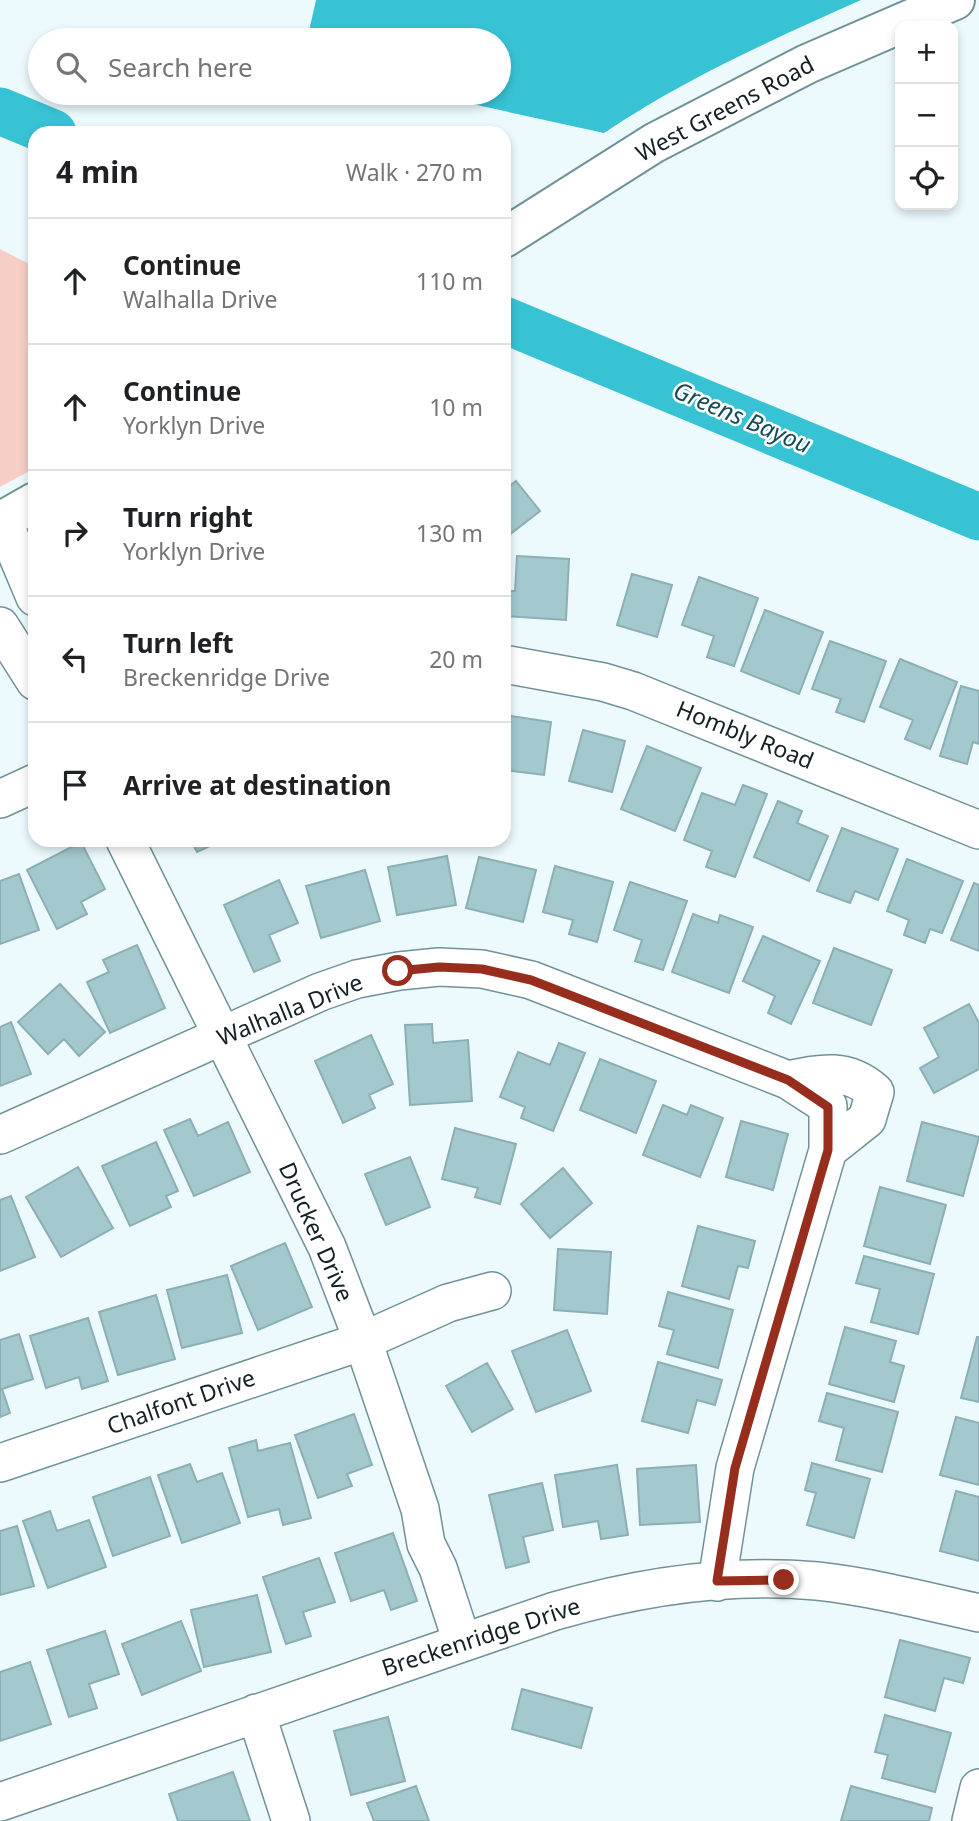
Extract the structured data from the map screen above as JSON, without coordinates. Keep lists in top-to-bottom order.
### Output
{
  "streets": {
    "main road": ["West Greens Road"],
    "street": [
      "Hombly Road",
      "Walhalla Drive",
      "Drucker Drive",
      "Chalfont Drive",
      "Breckenridge Drive"
    ]
  },
  "crossings": [
    ["Walhalla Drive", "Drucker Drive"],
    ["Drucker Drive", "Chalfont Drive"],
    ["Drucker Drive", "Breckenridge Drive"]
  ],
  "water": ["Greens Bayou"],
  "page": {
    "map_buttons": ["+", "−"],
    "search": "Search here",
    "heading": ["4 min", "Walk · 270 m"],
    "list": [
      ["Continue", "Walhalla Drive", "110 m"],
      ["Continue", "Yorklyn Drive", "10 m"],
      ["Turn right", "Yorklyn Drive", "130 m"],
      ["Turn left", "Breckenridge Drive", "20 m"],
      "Arrive at destination"
    ]
  }
}
